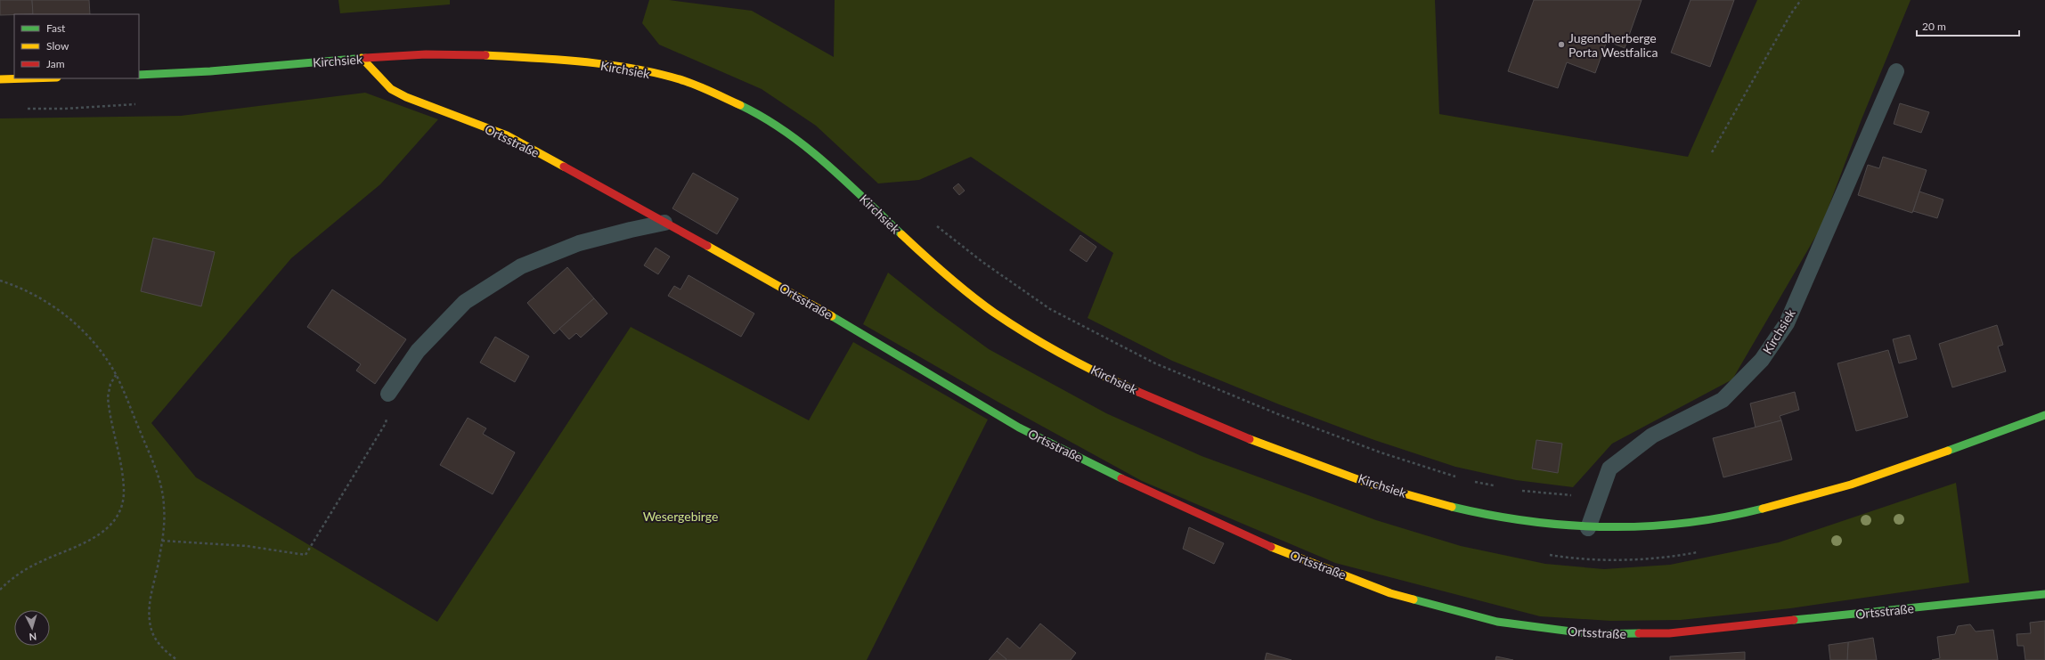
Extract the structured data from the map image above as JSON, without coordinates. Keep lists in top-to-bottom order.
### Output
{
  "streets": {
    "main road": ["Kirchsiek", "Ortsstraße"]
  },
  "crossings": [
    ["Kirchsiek", "Ortsstraße"]
  ],
  "parks": ["Wesergebirge"],
  "places": ["Jugendherberge Porta Westfalica"],
  "legend": ["Fast", "Slow", "Jam"],
  "scale_bar": "20 m",
  "north": "bottom"
}
